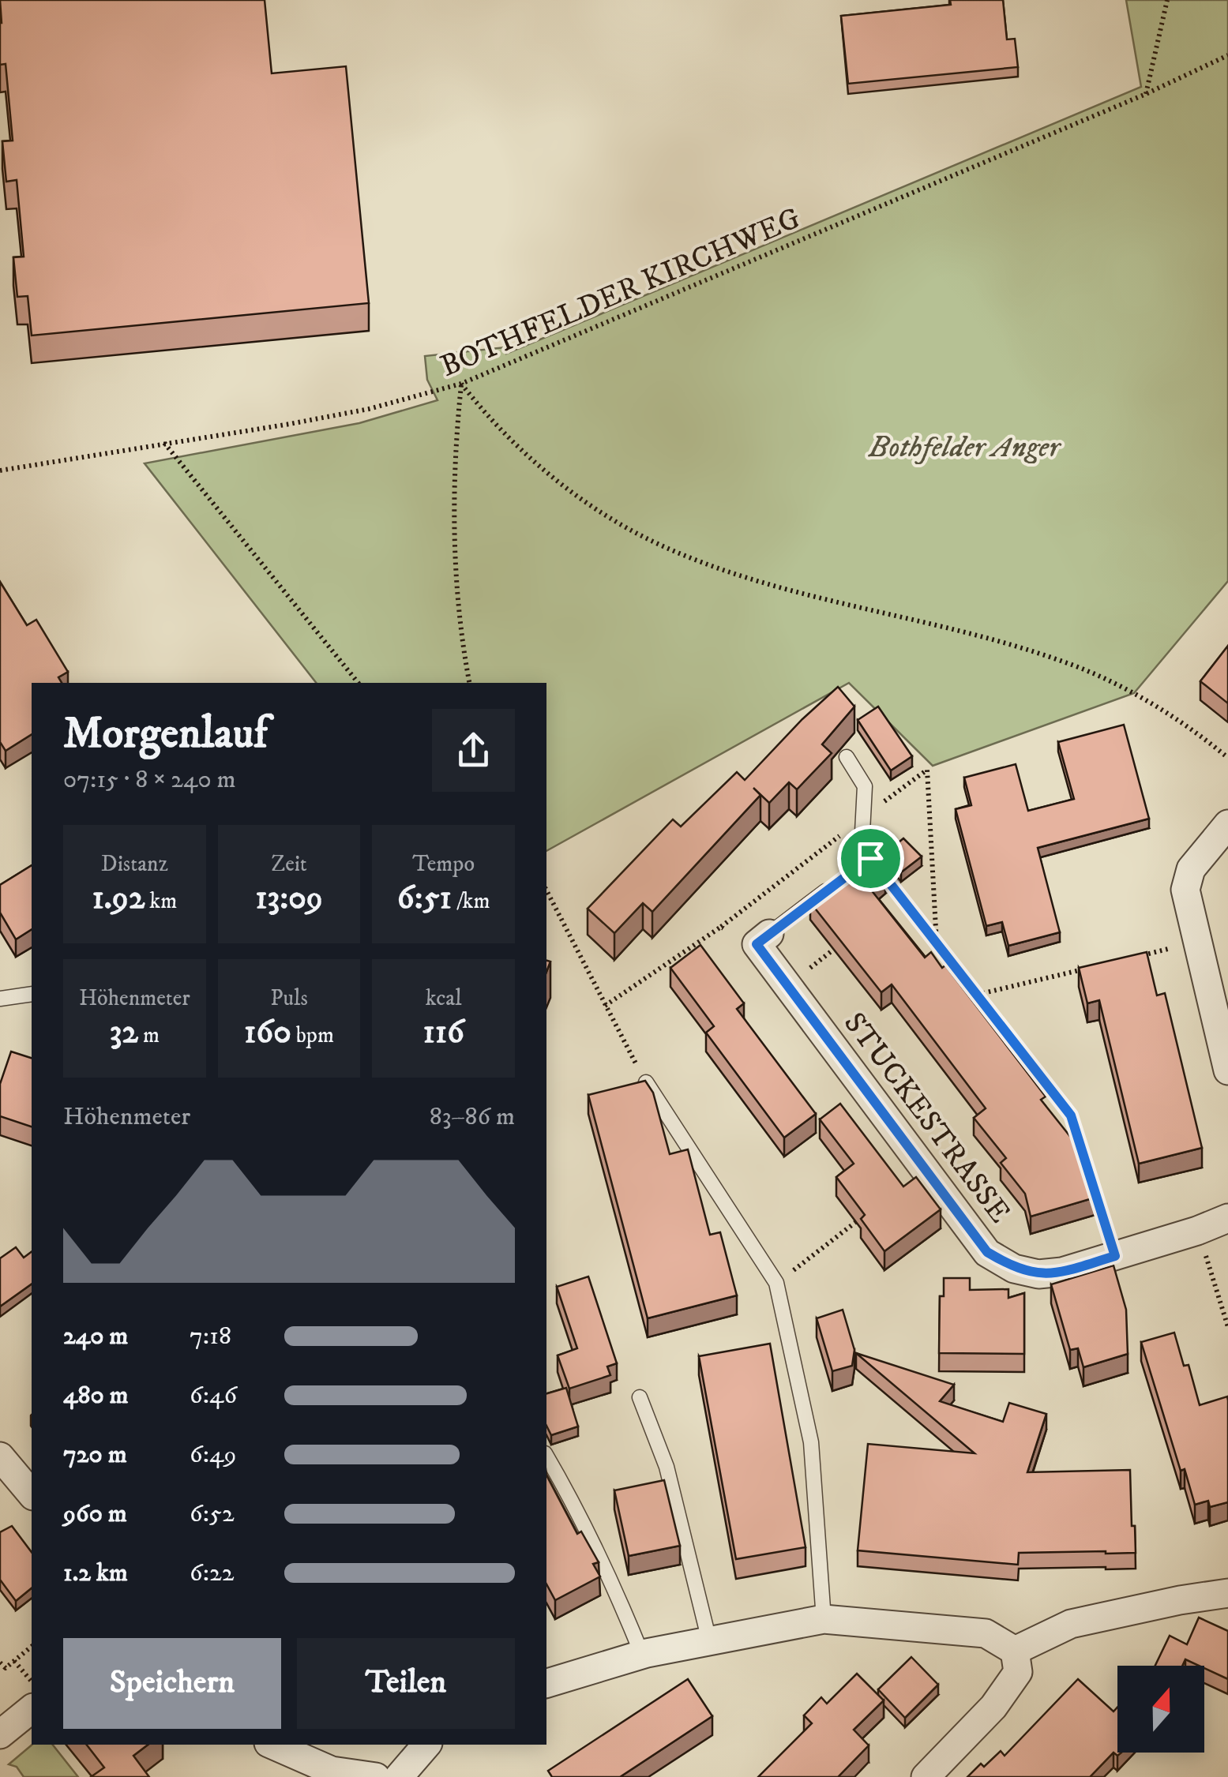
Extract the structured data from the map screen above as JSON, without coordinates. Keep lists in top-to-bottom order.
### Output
{
  "streets": {
    "street": ["STUCKESTRASSE"],
    "path": ["BOTHFELDER KIRCHWEG"]
  },
  "parks": ["Bothfelder Anger"],
  "north": "top",
  "page": {
    "heading": ["Morgenlauf", "07:15 · 8 × 240 m"],
    "stats": [
      ["Distanz", "1.92 km"],
      ["Zeit", "13:09"],
      ["Tempo", "6:51 /km"],
      ["Höhenmeter", "32 m"],
      ["Puls", "160 bpm"],
      ["kcal", "116"]
    ],
    "chart": ["Höhenmeter", "83–86 m"],
    "list": [
      {
        "name": "240 m",
        "note": "7:18"
      },
      {
        "name": "480 m",
        "note": "6:46"
      },
      {
        "name": "720 m",
        "note": "6:49"
      },
      {
        "name": "960 m",
        "note": "6:52"
      },
      {
        "name": "1.2 km",
        "note": "6:22"
      }
    ],
    "buttons": ["Speichern", "Teilen"]
  }
}
